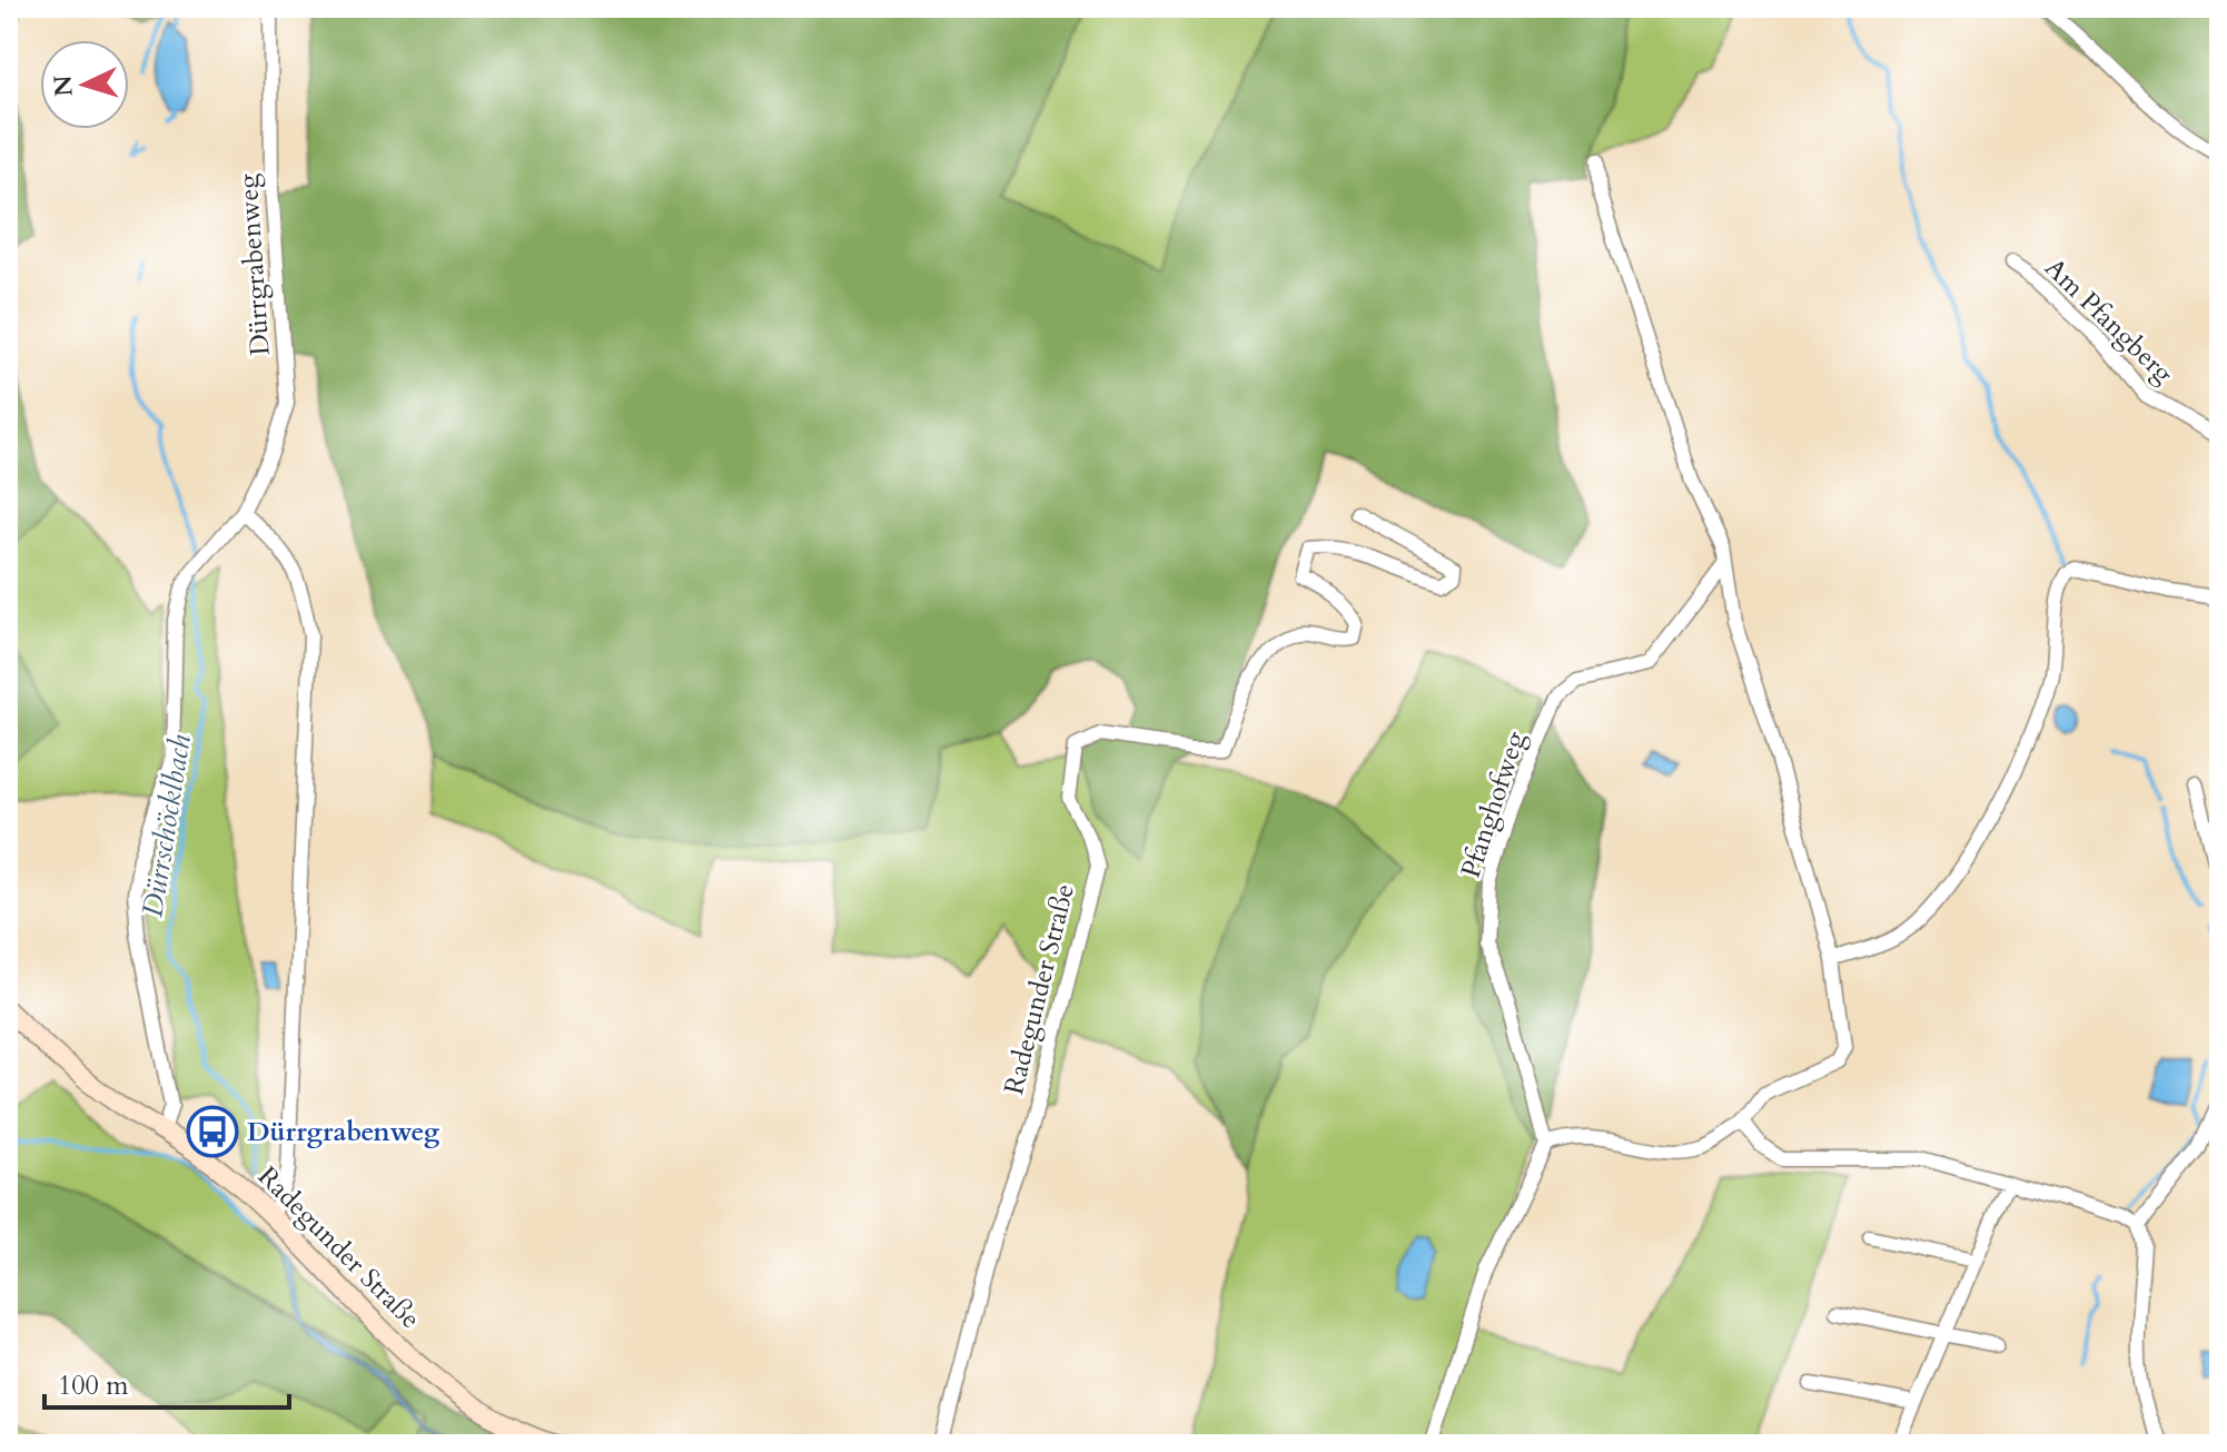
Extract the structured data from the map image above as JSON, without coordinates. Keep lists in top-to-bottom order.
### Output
{
  "streets": {
    "main road": ["Radegunder Straße"],
    "street": ["Dürrgrabenweg", "Am Pfangberg", "Pfanghofweg"]
  },
  "crossings": [
    ["Dürrgrabenweg", "Radegunder Straße"]
  ],
  "water": ["Dürrschöcklbach"],
  "places": {
    "bus stop": ["Dürrgrabenweg"]
  },
  "scale_bar": "100 m",
  "north": "left"
}
